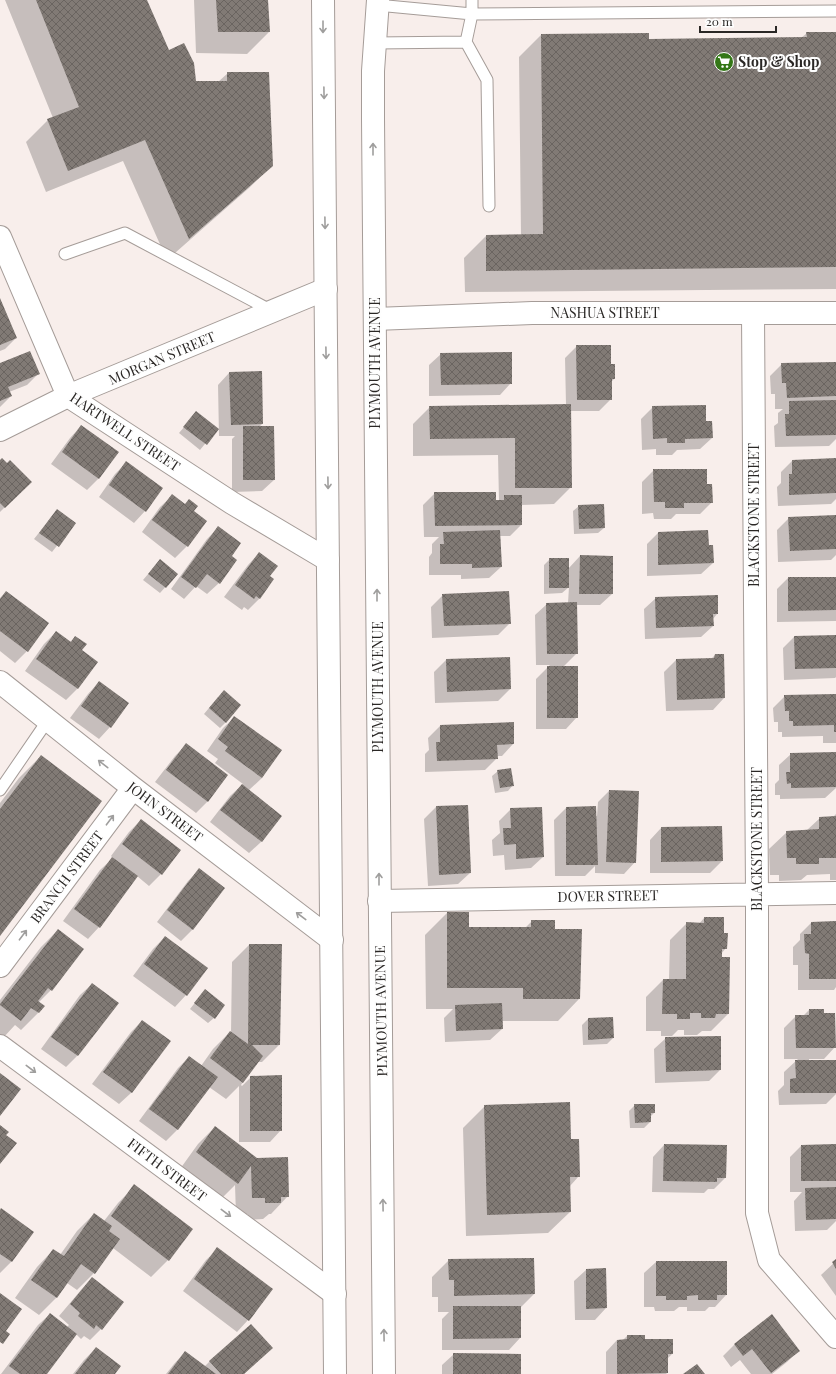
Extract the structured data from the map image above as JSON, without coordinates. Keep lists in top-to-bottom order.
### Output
{
  "streets": {
    "street": [
      "NASHUA STREET",
      "MORGAN STREET",
      "PLYMOUTH AVENUE",
      "HARTWELL STREET",
      "BLACKSTONE STREET",
      "JOHN STREET",
      "BRANCH STREET",
      "DOVER STREET",
      "FIFTH STREET"
    ]
  },
  "crossings": [
    ["NASHUA STREET", "PLYMOUTH AVENUE"],
    ["NASHUA STREET", "BLACKSTONE STREET"],
    ["MORGAN STREET", "HARTWELL STREET"],
    ["PLYMOUTH AVENUE", "DOVER STREET"],
    ["BLACKSTONE STREET", "DOVER STREET"],
    ["JOHN STREET", "BRANCH STREET"]
  ],
  "one_way": ["JOHN STREET", "BRANCH STREET", "FIFTH STREET"],
  "places": {
    "supermarket": ["Stop & Shop"]
  },
  "scale_bar": "20 m"
}
